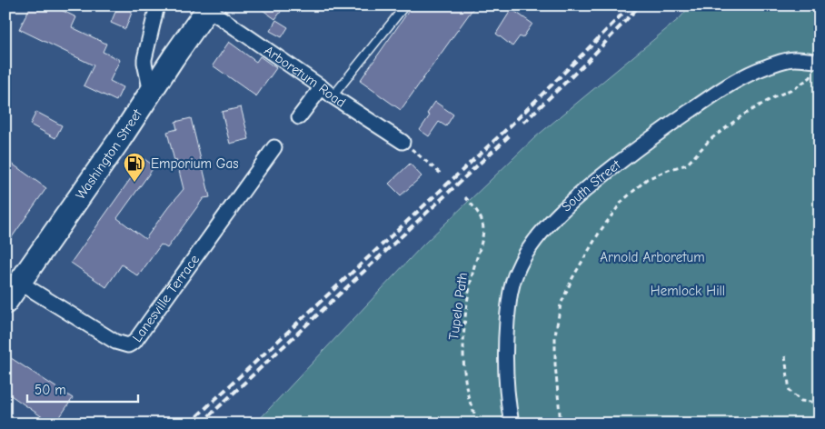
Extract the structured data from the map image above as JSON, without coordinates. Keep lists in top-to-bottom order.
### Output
{
  "streets": {
    "main road": ["Washington Street"],
    "street": ["Arboretum Road", "South Street", "Lanesville Terrace"],
    "path": ["Tupelo Path"]
  },
  "crossings": [
    ["Arboretum Road", "Washington Street"],
    ["Washington Street", "Lanesville Terrace"]
  ],
  "parks": ["Arnold Arboretum", "Hemlock Hill"],
  "places": {
    "fuel station": ["Emporium Gas"]
  },
  "scale_bar": "50 m"
}
